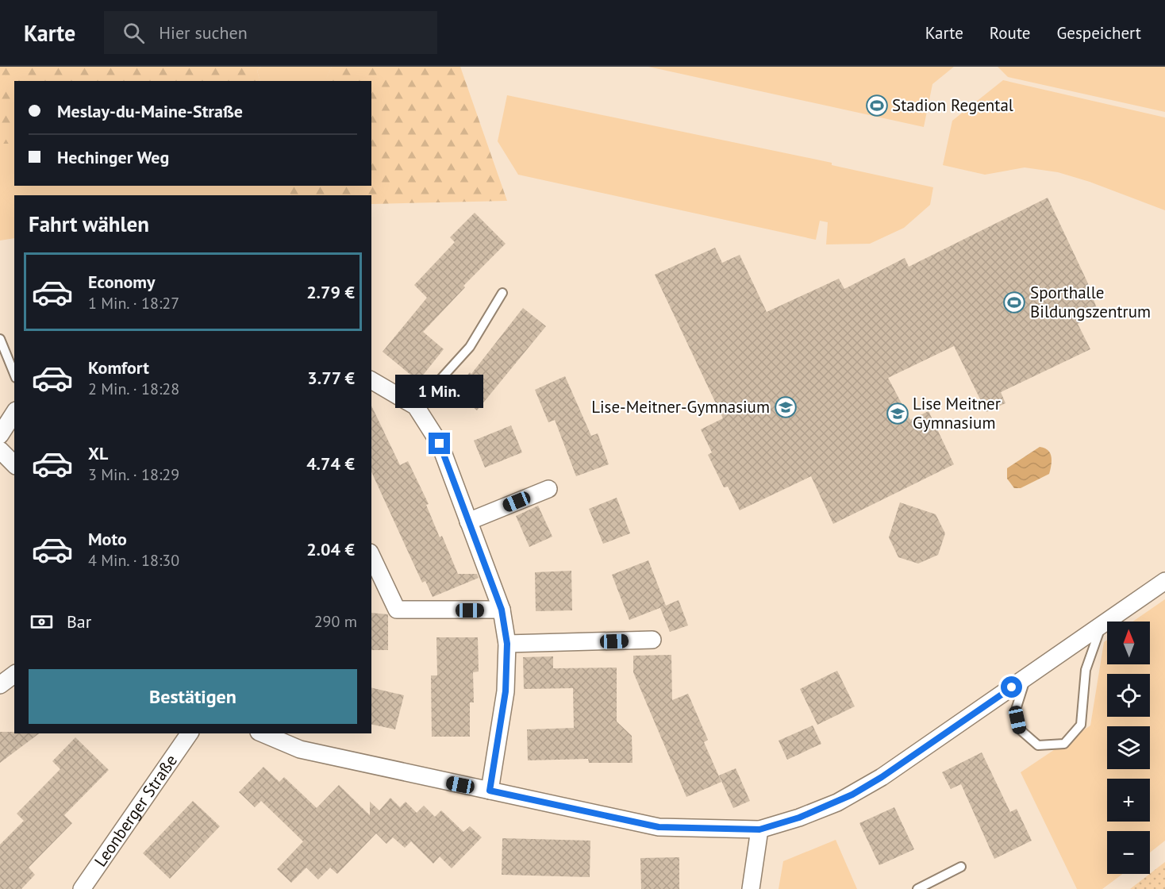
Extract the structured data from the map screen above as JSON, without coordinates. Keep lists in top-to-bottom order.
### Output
{
  "streets": {
    "street": ["Leonberger Straße"]
  },
  "places": {
    "sports": ["Stadion Regental", "Sporthalle Bildungszentrum"],
    "school or university": ["Lise-Meitner-Gymnasium", "Lise Meitner Gymnasium"]
  },
  "north": "top",
  "page": {
    "header": "Karte",
    "search": "Hier suchen",
    "nav": ["Karte", "Route", "Gespeichert"],
    "banner": ["Meslay-du-Maine-Straße", "Hechinger Weg"],
    "heading": "Fahrt wählen",
    "list": [
      {
        "name": "Economy",
        "note": "1 Min. · 18:27",
        "value": "2.79 €"
      },
      {
        "name": "Komfort",
        "note": "2 Min. · 18:28",
        "value": "3.77 €"
      },
      {
        "name": "XL",
        "note": "3 Min. · 18:29",
        "value": "4.74 €"
      },
      {
        "name": "Moto",
        "note": "4 Min. · 18:30",
        "value": "2.04 €"
      }
    ],
    "bubble": "1 Min.",
    "pay": ["Bar", "290 m"],
    "map_buttons": ["+", "−"],
    "buttons": "Bestätigen"
  }
}
